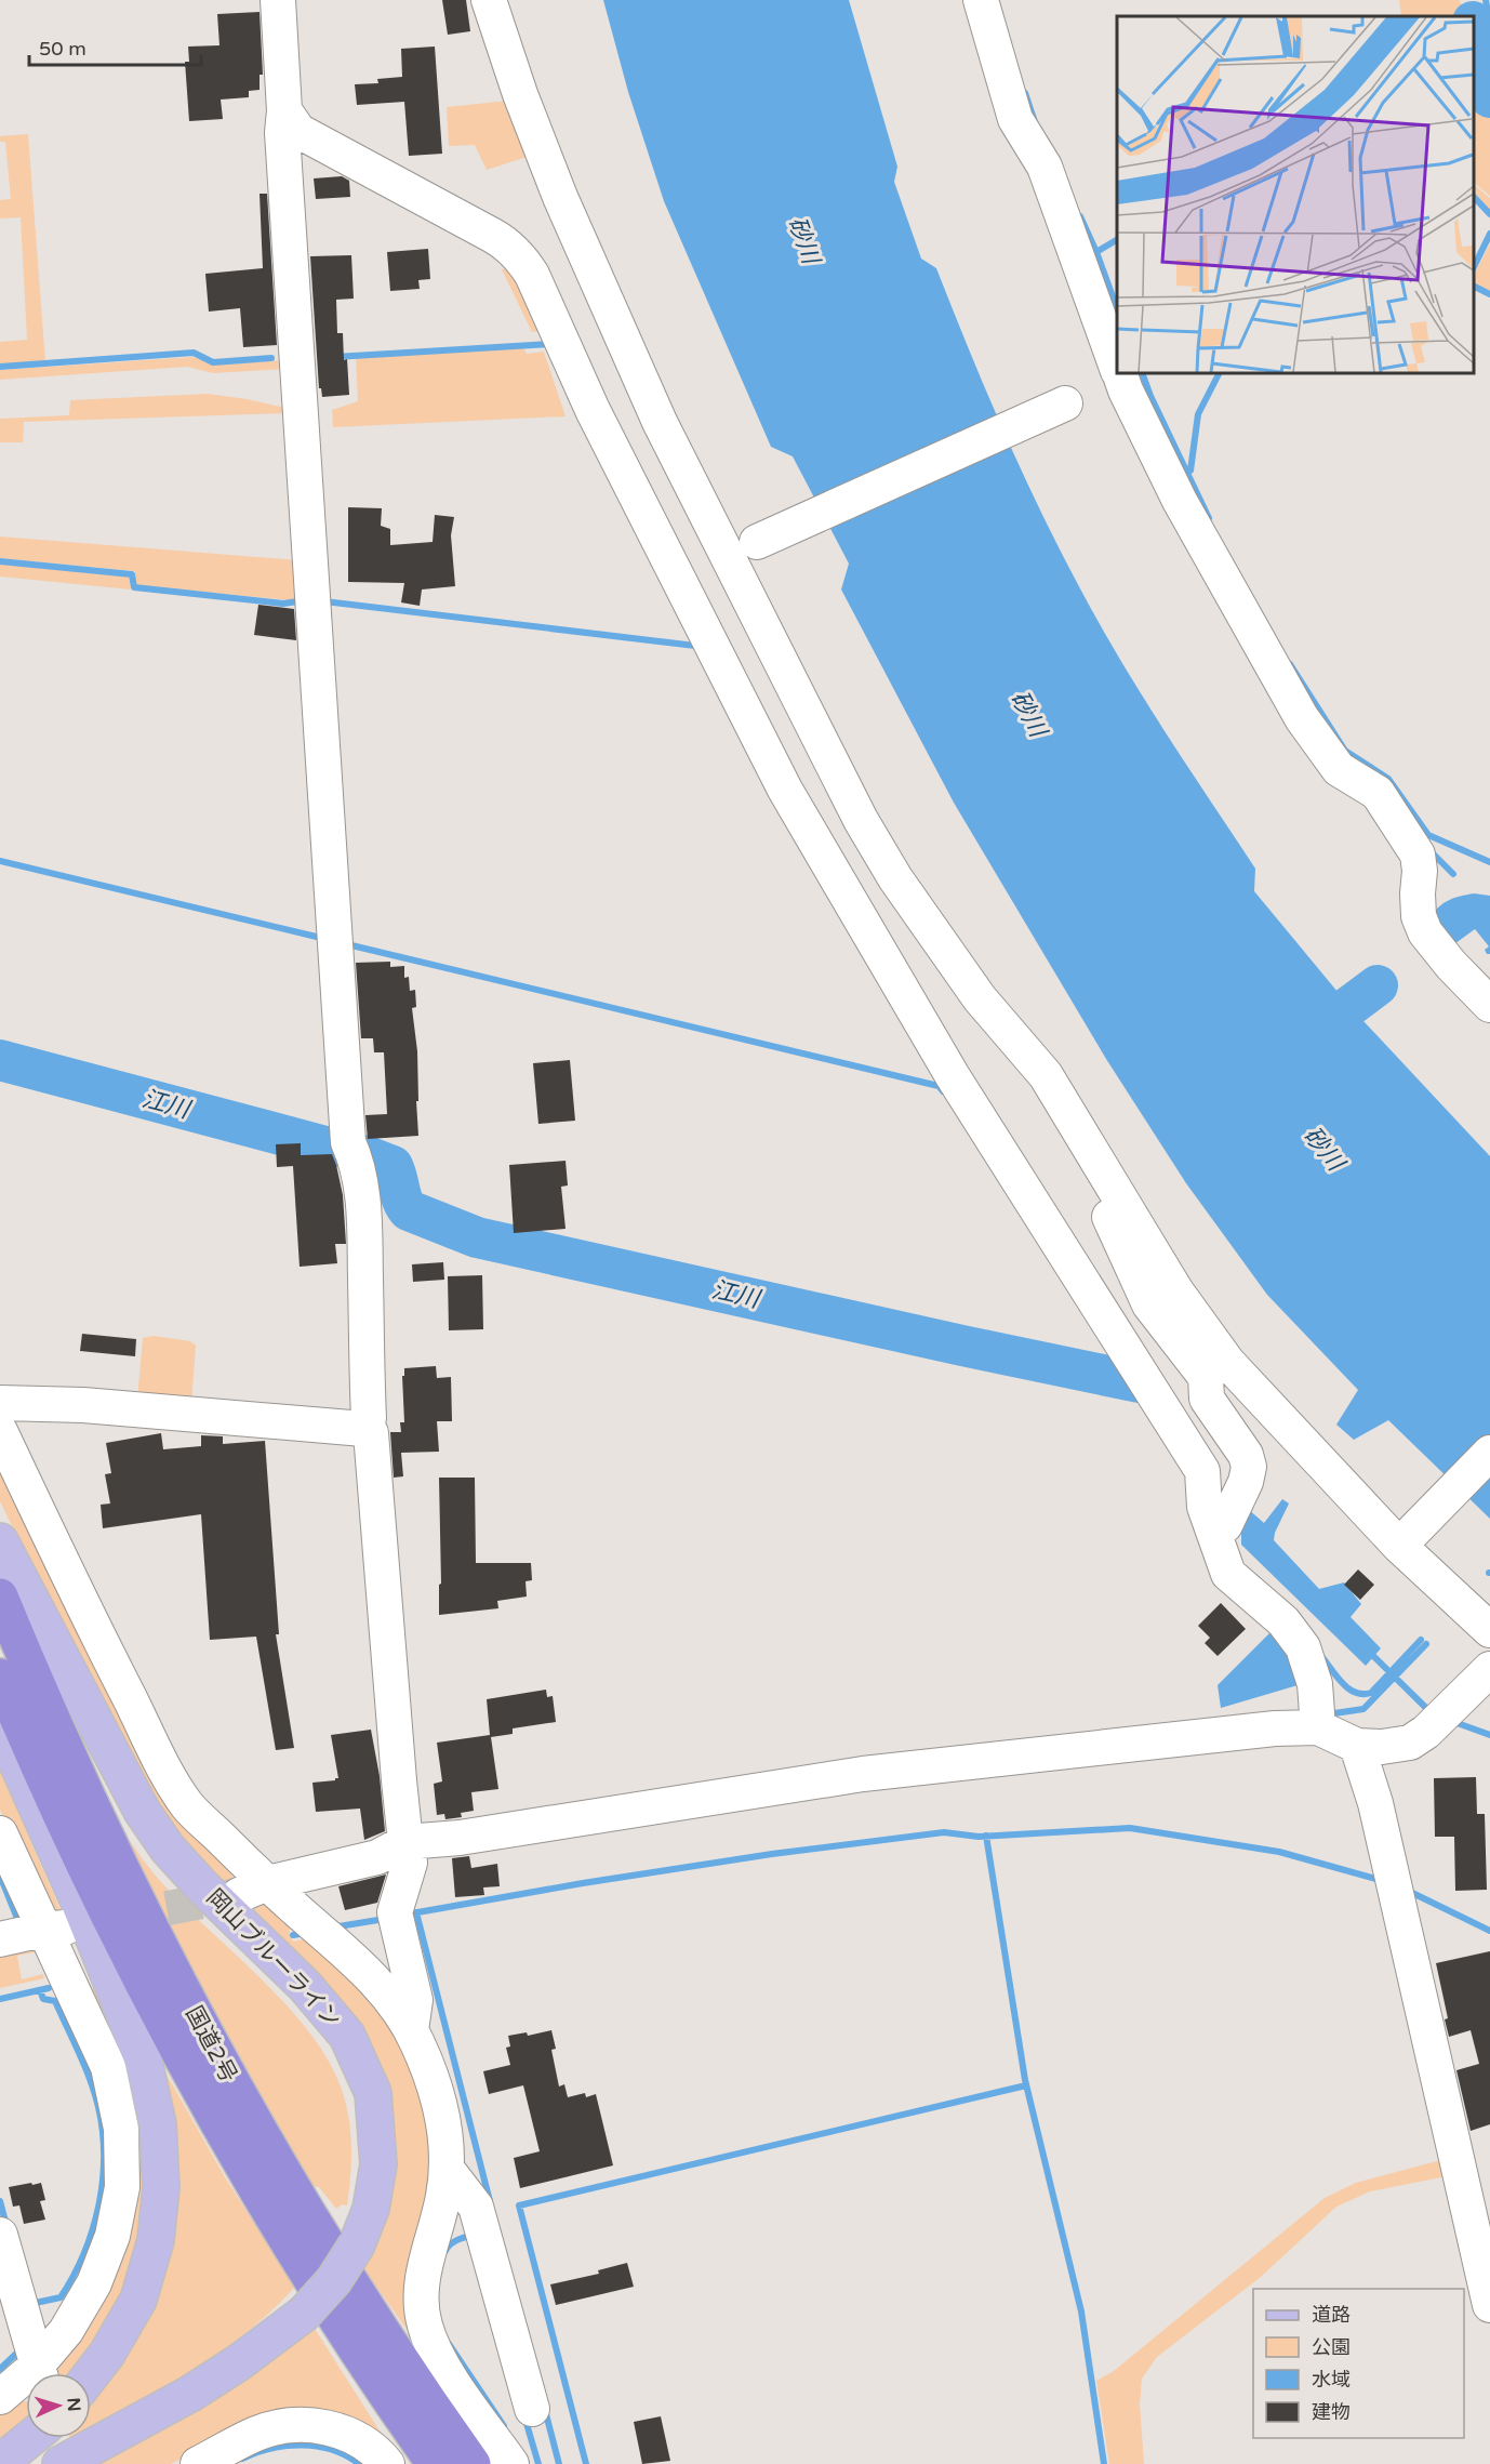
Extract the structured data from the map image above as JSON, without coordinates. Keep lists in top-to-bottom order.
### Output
{
  "streets": {
    "highway": ["国道2号"],
    "main road": ["岡山ブルーライン"]
  },
  "water": ["砂川", "江川"],
  "legend": [
    "道路",
    "公園",
    "水域",
    "建物"
  ],
  "scale_bar": "50 m",
  "north": "right"
}
